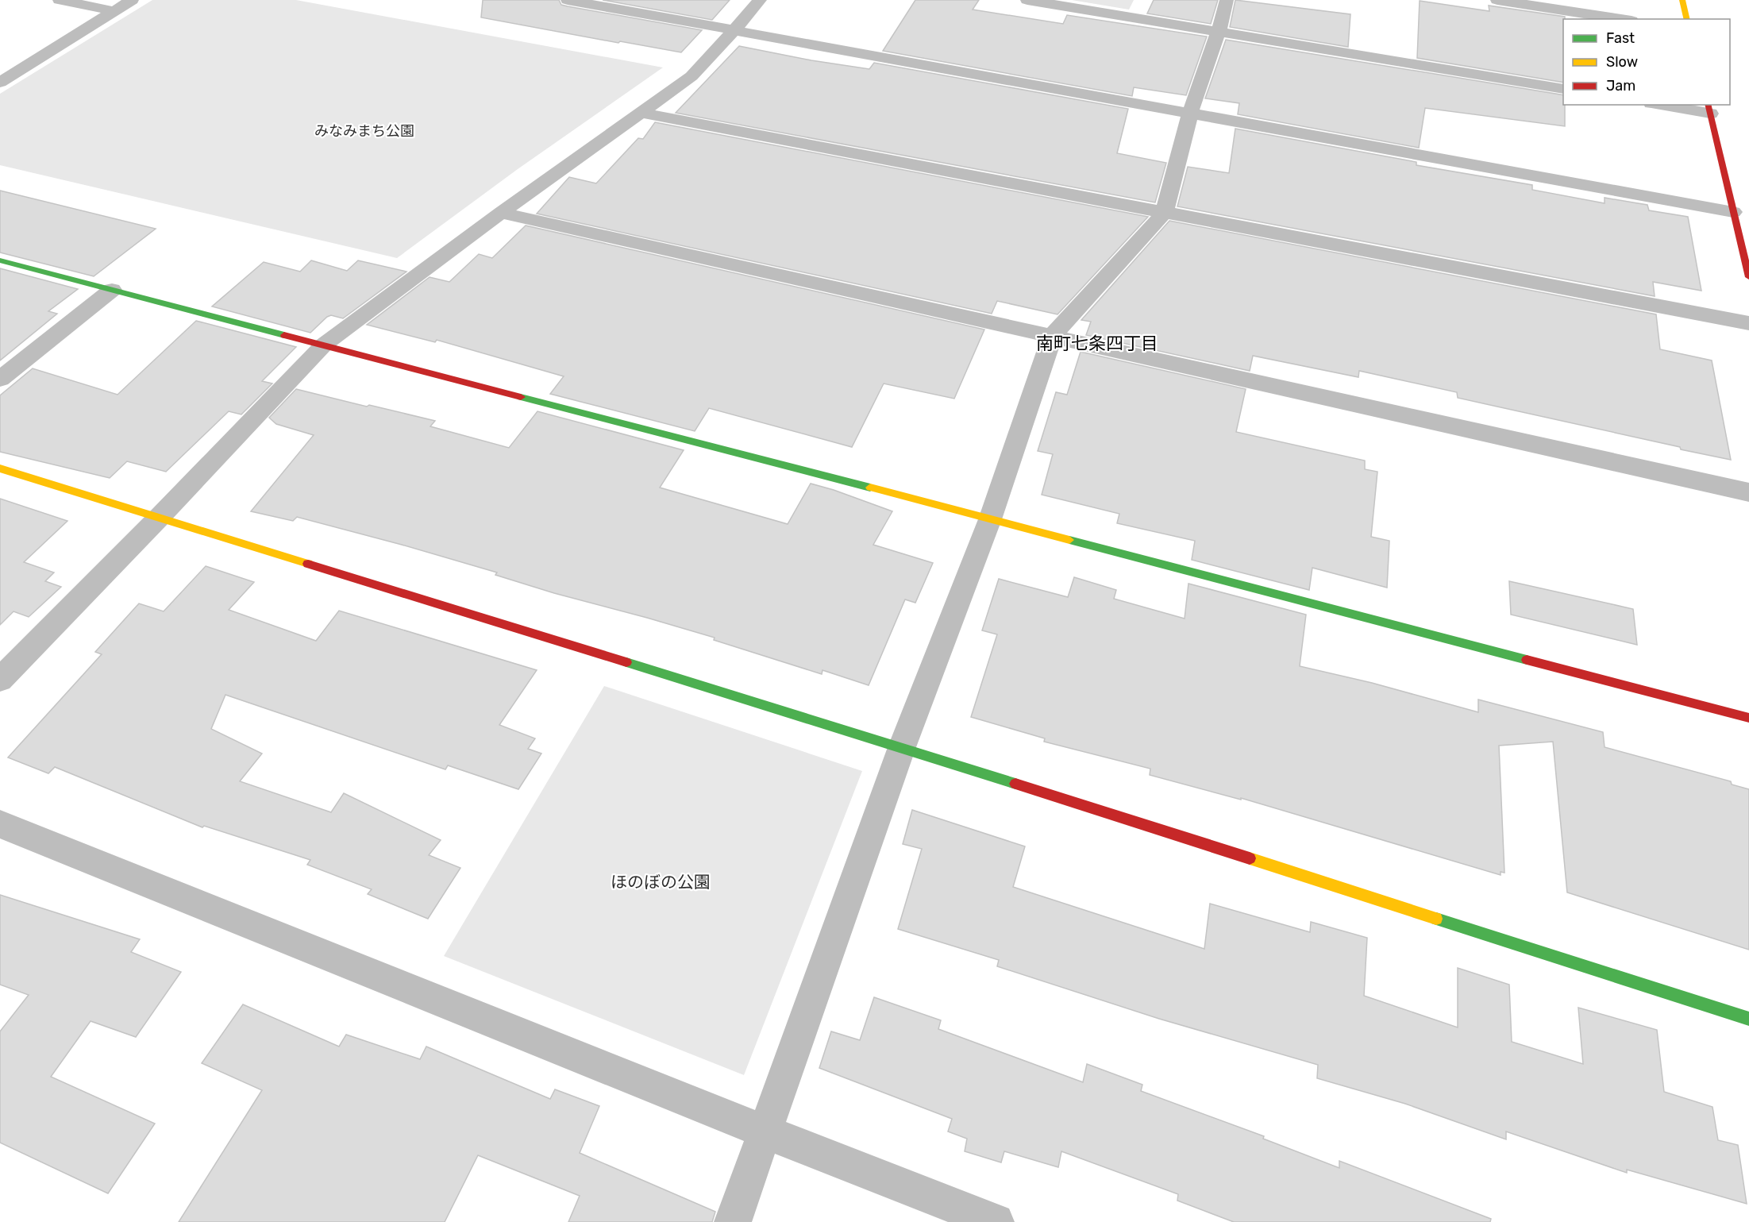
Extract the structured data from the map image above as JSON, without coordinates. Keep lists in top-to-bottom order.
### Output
{
  "districts": ["南町七条四丁目"],
  "parks": ["みなみまち公園", "ほのぼの公園"],
  "legend": ["Fast", "Slow", "Jam"]
}
